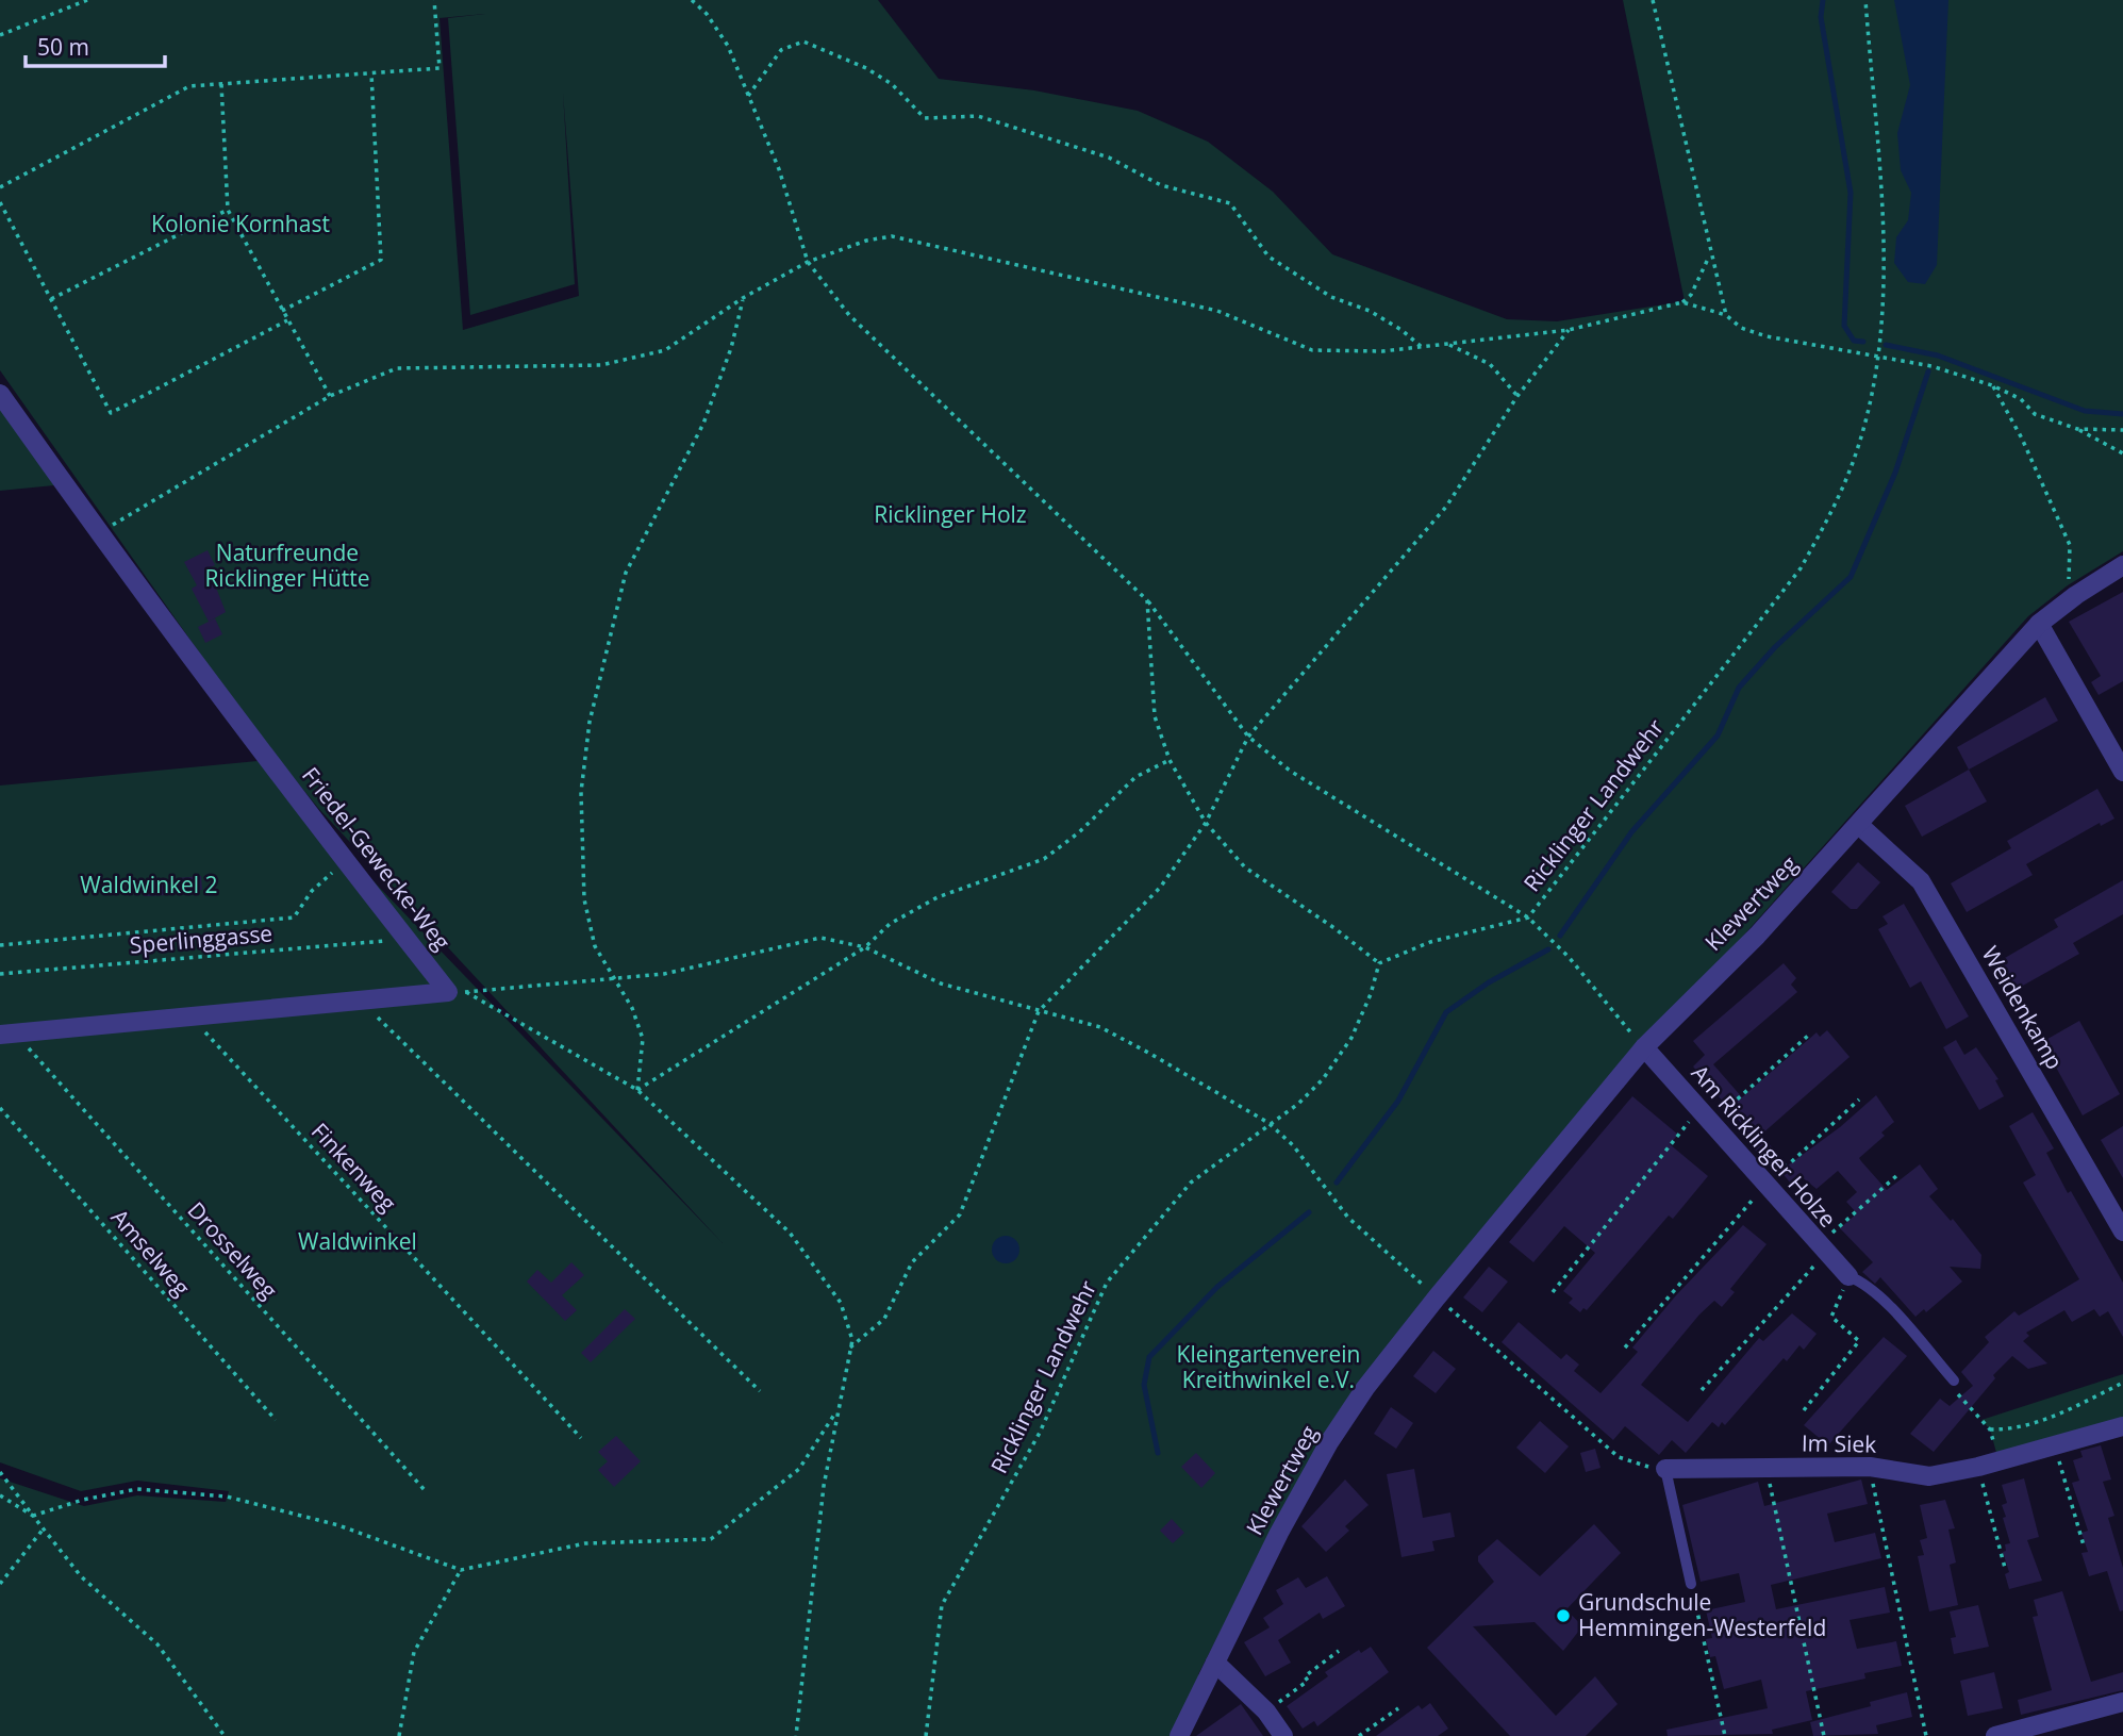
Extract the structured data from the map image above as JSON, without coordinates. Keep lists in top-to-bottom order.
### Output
{
  "streets": {
    "street": [
      "Friedel-Gewecke-Weg",
      "Klewertweg",
      "Weidenkamp",
      "Am Ricklinger Holze",
      "Im Siek"
    ],
    "path": [
      "Ricklinger Landwehr",
      "Sperlinggasse",
      "Finkenweg",
      "Drosselweg",
      "Amselweg"
    ]
  },
  "crossings": [
    ["Friedel-Gewecke-Weg", "Sperlinggasse"],
    ["Klewertweg", "Weidenkamp"],
    ["Klewertweg", "Am Ricklinger Holze"]
  ],
  "parks": [
    "Kolonie Kornhast",
    "Ricklinger Holz",
    "Naturfreunde Ricklinger Hütte",
    "Waldwinkel 2",
    "Waldwinkel",
    "Kleingartenverein Kreithwinkel e.V."
  ],
  "places": ["Grundschule Hemmingen-Westerfeld"],
  "scale_bar": "50 m"
}
